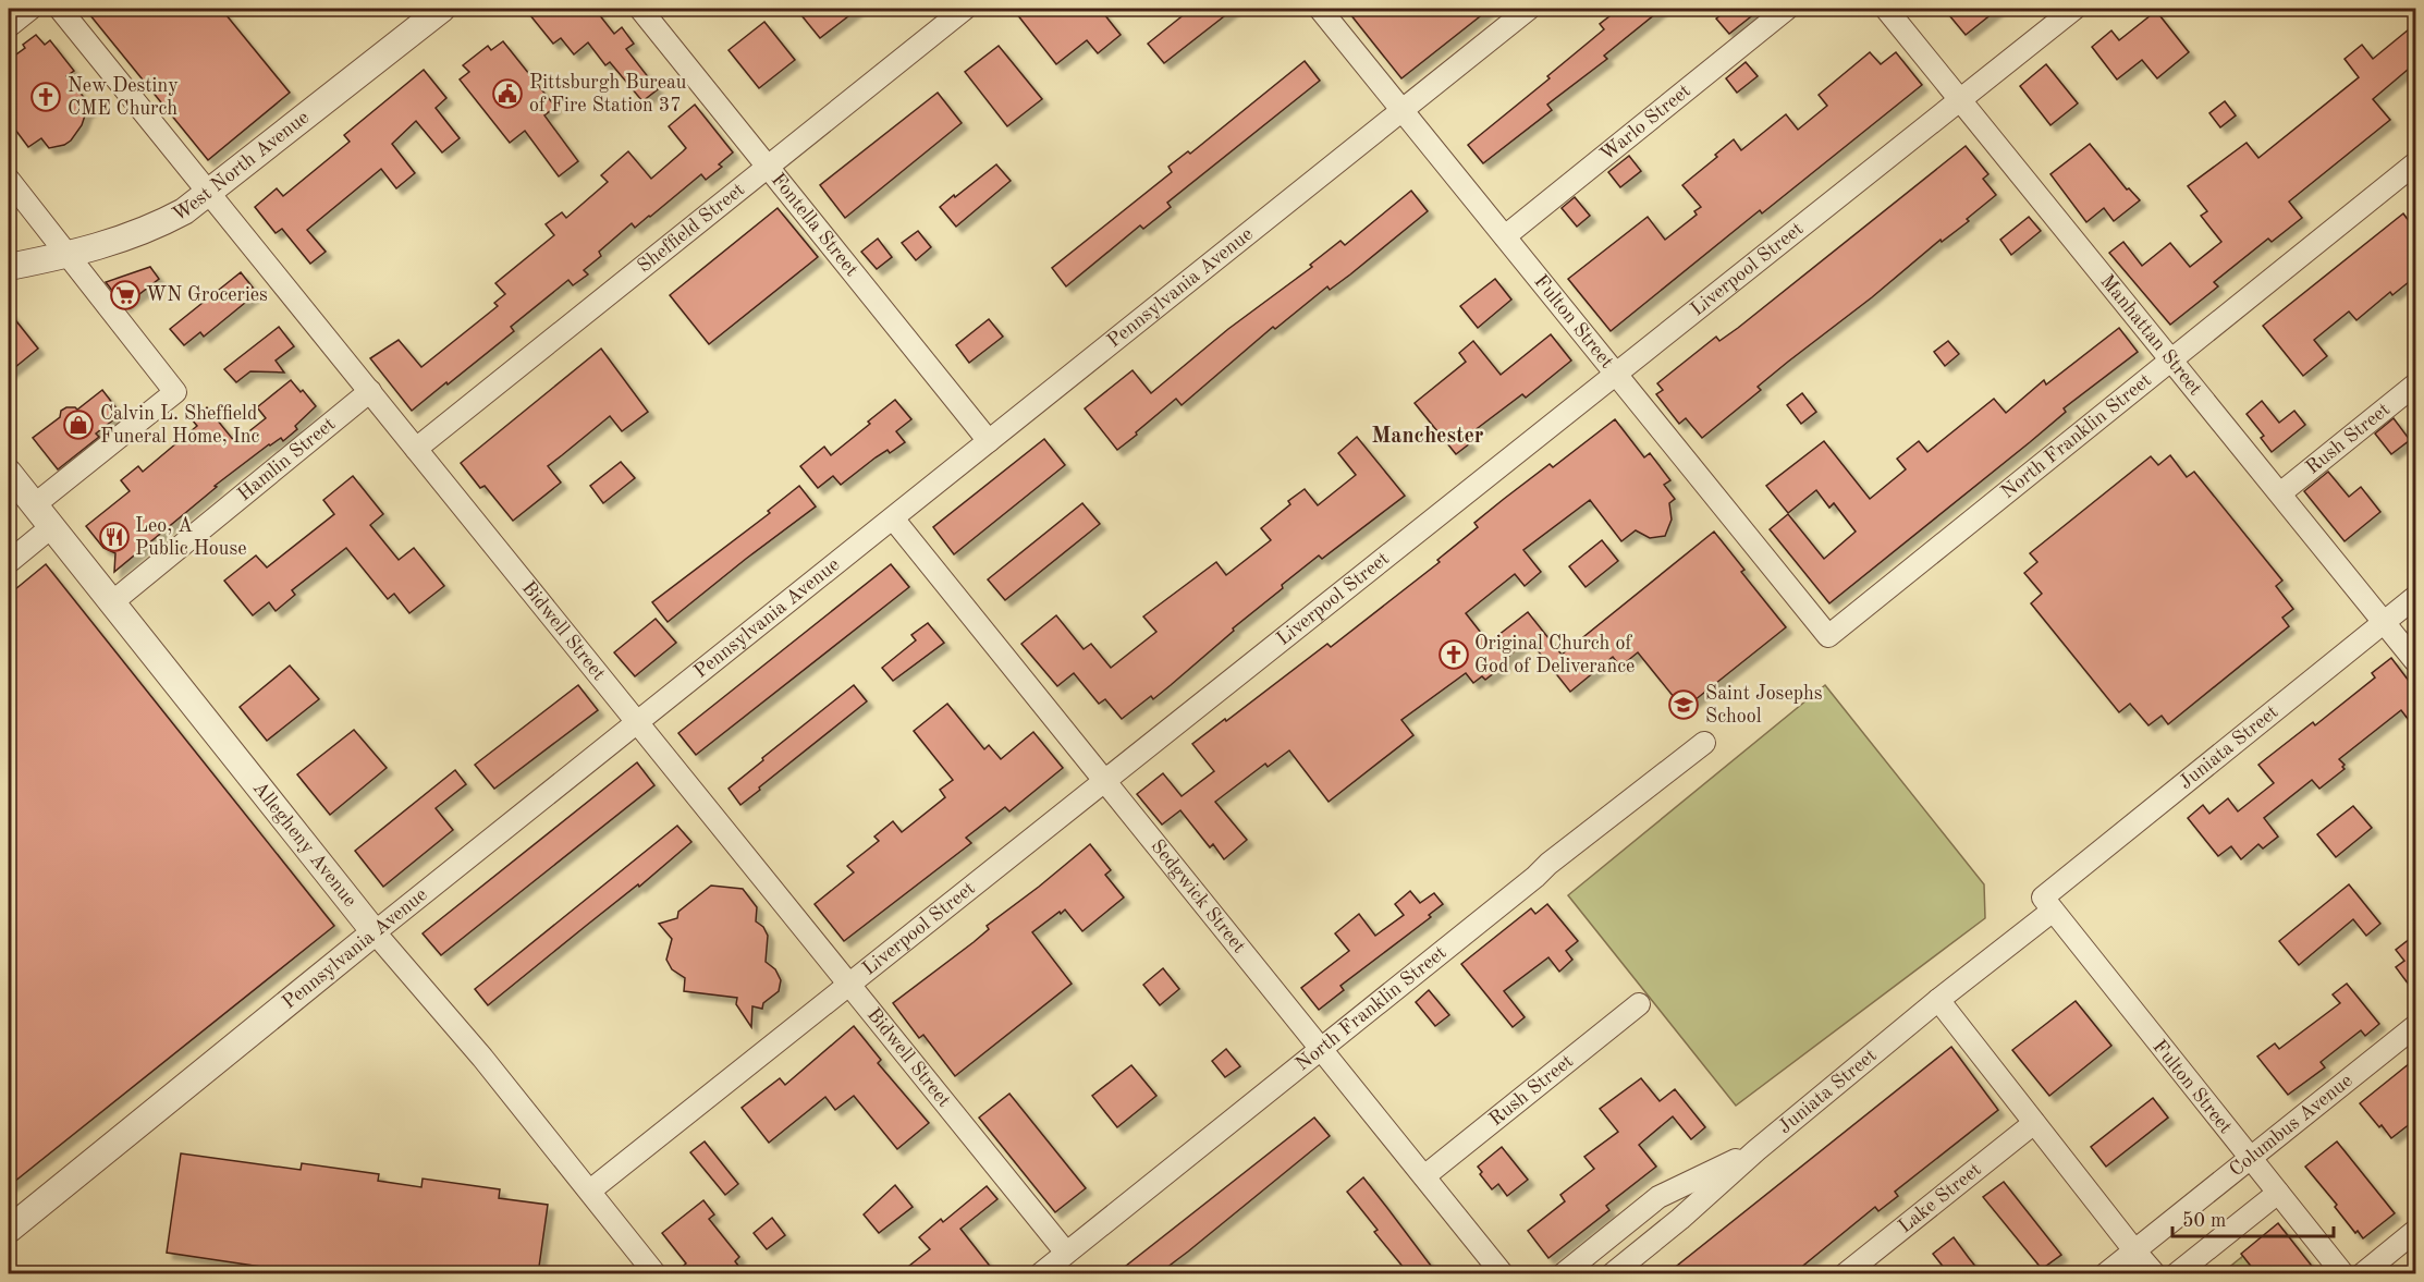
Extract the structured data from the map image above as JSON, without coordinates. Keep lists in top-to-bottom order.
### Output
{
  "streets": {
    "street": [
      "Warlo Street",
      "West North Avenue",
      "Fontella Street",
      "Sheffield Street",
      "Liverpool Street",
      "Pennsylvania Avenue",
      "Fulton Street",
      "Manhattan Street",
      "North Franklin Street",
      "Rush Street",
      "Hamlin Street",
      "Bidwell Street",
      "Juniata Street",
      "Allegheny Avenue",
      "Sedgwick Street",
      "Columbus Avenue",
      "Lake Street"
    ]
  },
  "crossings": [
    ["Warlo Street", "Fulton Street"],
    ["West North Avenue", "Bidwell Street"],
    ["Fontella Street", "Sheffield Street"],
    ["Fontella Street", "Pennsylvania Avenue"],
    ["Sheffield Street", "Bidwell Street"],
    ["Liverpool Street", "Fulton Street"],
    ["Liverpool Street", "Manhattan Street"],
    ["Liverpool Street", "Bidwell Street"],
    ["Liverpool Street", "Allegheny Avenue"],
    ["Liverpool Street", "Sedgwick Street"],
    ["Pennsylvania Avenue", "Fulton Street"],
    ["Pennsylvania Avenue", "Bidwell Street"],
    ["Pennsylvania Avenue", "Allegheny Avenue"],
    ["Pennsylvania Avenue", "Sedgwick Street"],
    ["Fulton Street", "North Franklin Street"],
    ["Fulton Street", "Juniata Street"],
    ["Fulton Street", "Columbus Avenue"],
    ["Manhattan Street", "North Franklin Street"],
    ["Manhattan Street", "Rush Street"],
    ["Manhattan Street", "Juniata Street"],
    ["North Franklin Street", "Bidwell Street"],
    ["North Franklin Street", "Sedgwick Street"],
    ["Rush Street", "Sedgwick Street"],
    ["Hamlin Street", "Bidwell Street"],
    ["Hamlin Street", "Allegheny Avenue"]
  ],
  "districts": ["Manchester"],
  "places": {
    "public building": ["Pittsburgh Bureau of Fire Station 37"],
    "church": ["New Destiny CME Church", "Original Church of God of Deliverance"],
    "supermarket": ["WN Groceries"],
    "shop": ["Calvin L. Sheffield Funeral Home, Inc"],
    "restaurant": ["Leo, A Public House"],
    "school or university": ["Saint Josephs School"]
  },
  "scale_bar": "50 m"
}
